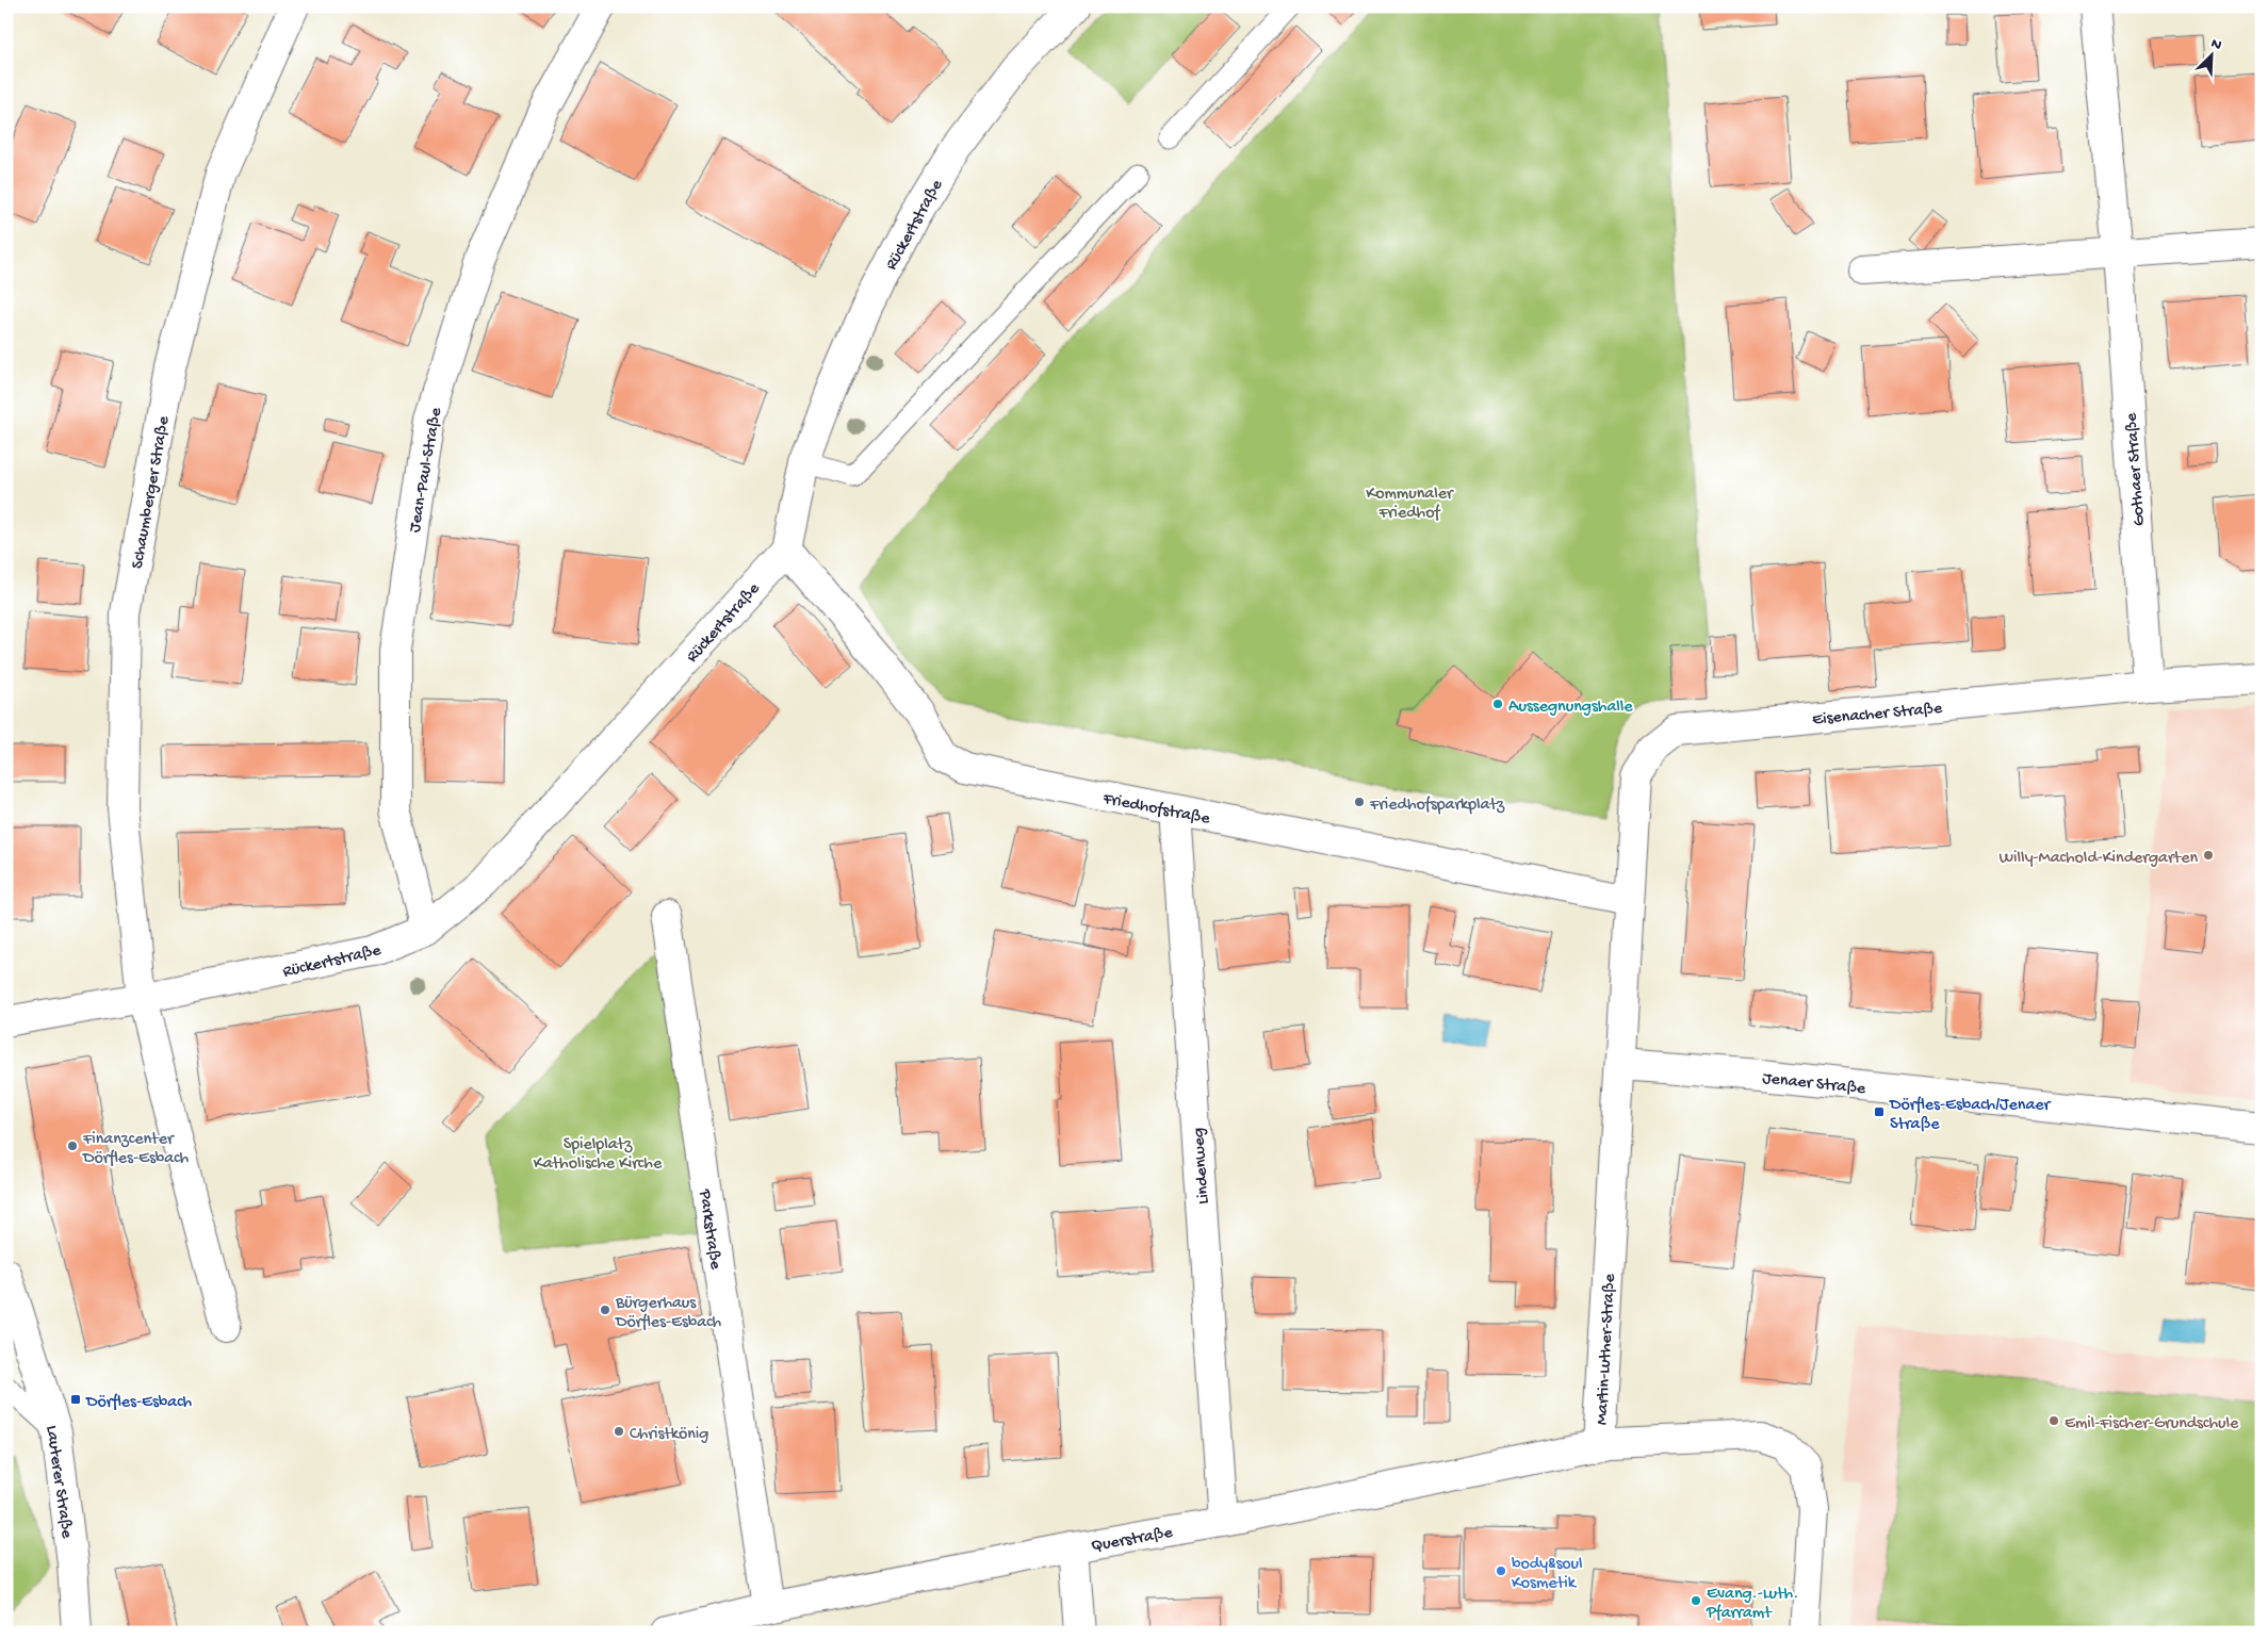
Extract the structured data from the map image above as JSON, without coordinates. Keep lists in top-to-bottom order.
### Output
{
  "streets": {
    "street": [
      "Rückertstraße",
      "Jean-Paul-Straße",
      "Gothaer Straße",
      "Schaumberger Straße",
      "Eisenacher Straße",
      "Friedhofstraße",
      "Jenaer Straße",
      "Lindenweg",
      "Parkstraße",
      "Martin-Luther-Straße",
      "Lauterer Straße",
      "Querstraße"
    ]
  },
  "crossings": [
    ["Rückertstraße", "Jean-Paul-Straße"],
    ["Rückertstraße", "Schaumberger Straße"],
    ["Rückertstraße", "Friedhofstraße"],
    ["Gothaer Straße", "Eisenacher Straße"],
    ["Eisenacher Straße", "Friedhofstraße"],
    ["Eisenacher Straße", "Martin-Luther-Straße"],
    ["Friedhofstraße", "Lindenweg"],
    ["Friedhofstraße", "Martin-Luther-Straße"],
    ["Jenaer Straße", "Martin-Luther-Straße"],
    ["Lindenweg", "Querstraße"],
    ["Parkstraße", "Querstraße"],
    ["Martin-Luther-Straße", "Querstraße"]
  ],
  "parks": ["Kommunaler Friedhof", "Spielplatz Katholische Kirche"],
  "places": {
    "other": [
      "Aussegnungshalle",
      "Friedhofsparkplatz",
      "Willy-Machold-Kindergarten",
      "Finanzcenter Dörfles-Esbach",
      "Bürgerhaus Dörfles-Esbach",
      "Emil-Fischer-Grundschule",
      "Christkönig",
      "body&soul Kosmetik",
      "Evang.-Luth. Pfarramt"
    ],
    "transit": ["Dörfles-Esbach/Jenaer Straße", "Dörfles-Esbach"]
  },
  "north": "top right"
}
